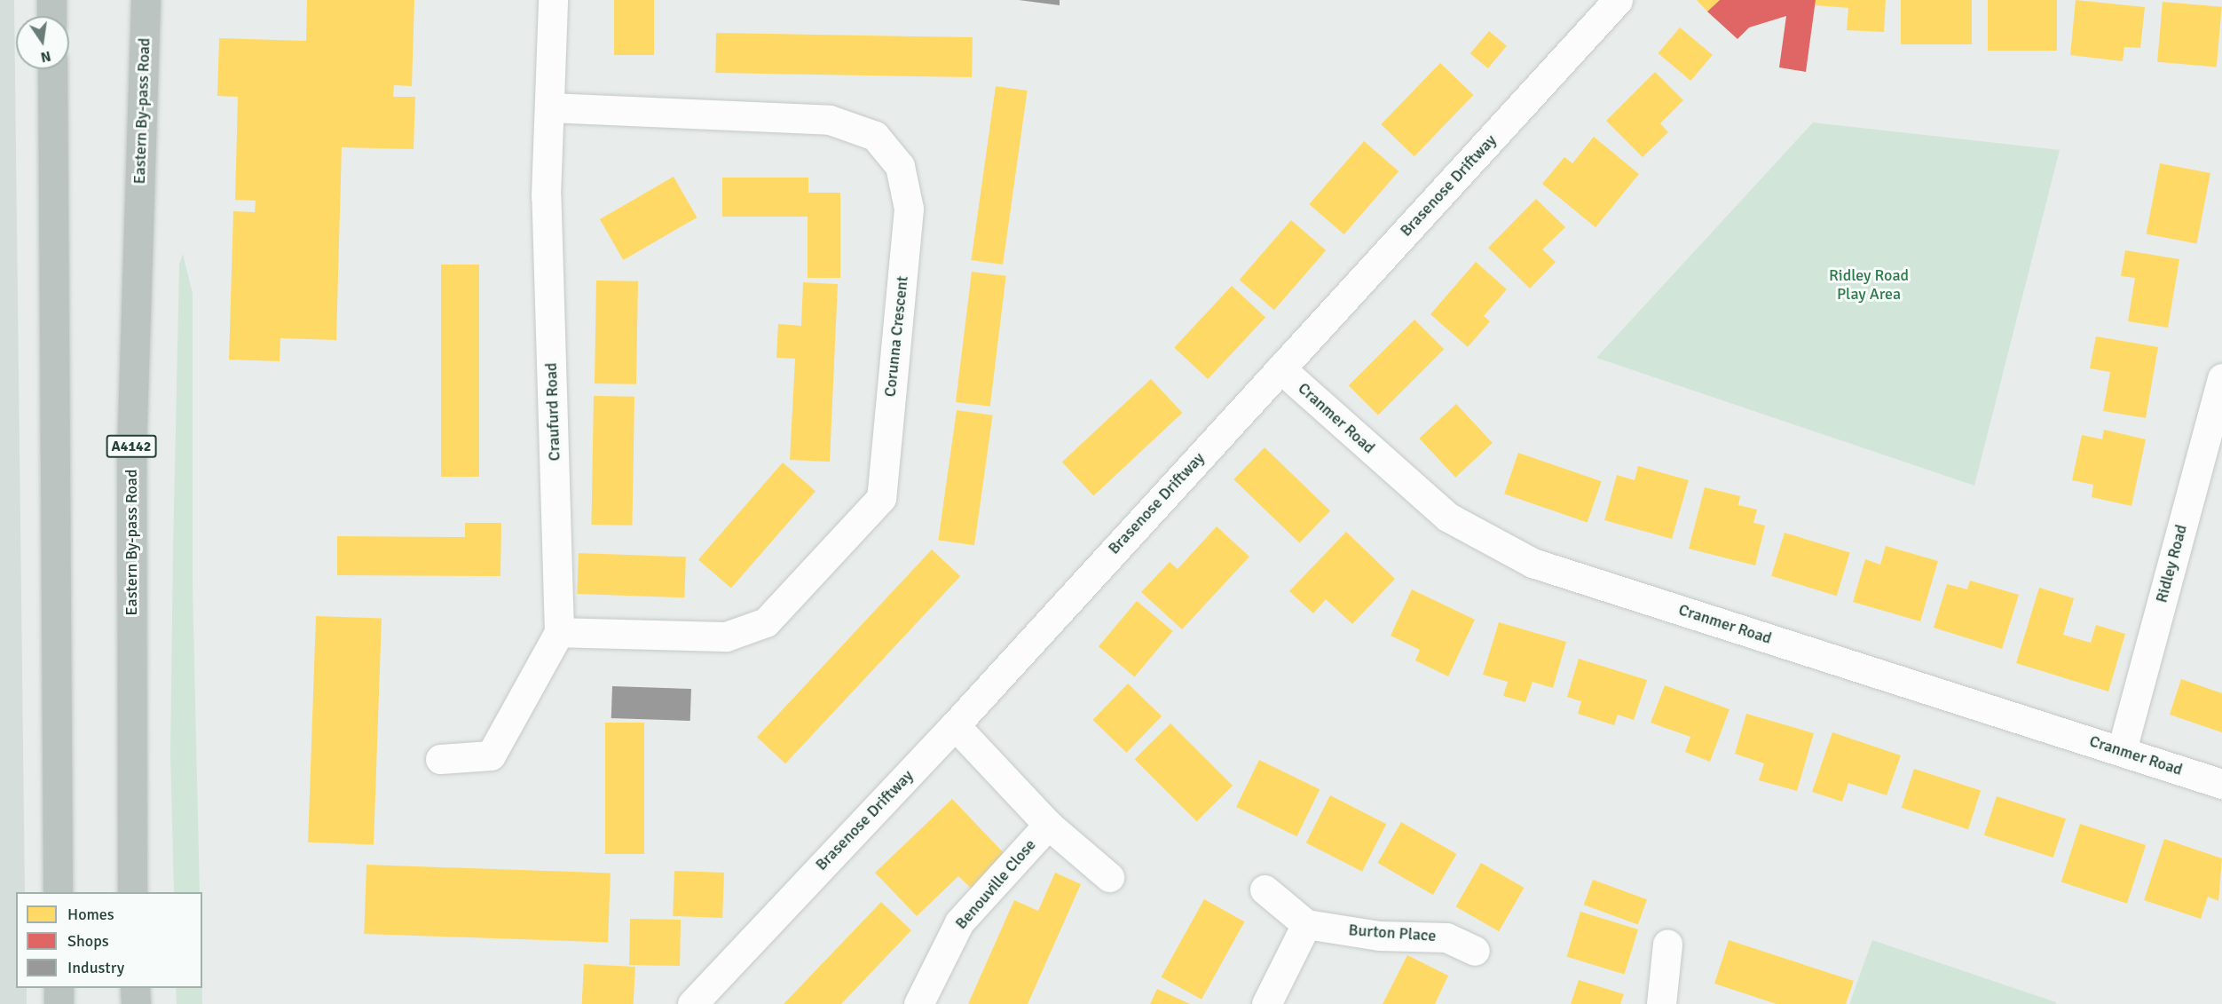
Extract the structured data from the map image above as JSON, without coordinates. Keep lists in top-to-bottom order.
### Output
{
  "streets": {
    "highway": ["Eastern By-pass Road", "A4142"],
    "street": [
      "Brasenose Driftway",
      "Corunna Crescent",
      "Craufurd Road",
      "Cranmer Road",
      "Ridley Road",
      "Benouville Close",
      "Burton Place"
    ]
  },
  "crossings": [
    ["Brasenose Driftway", "Cranmer Road"],
    ["Brasenose Driftway", "Benouville Close"],
    ["Corunna Crescent", "Craufurd Road"],
    ["Cranmer Road", "Ridley Road"]
  ],
  "parks": ["Ridley Road Play Area"],
  "legend": ["Homes", "Shops", "Industry"],
  "north": "bottom"
}
